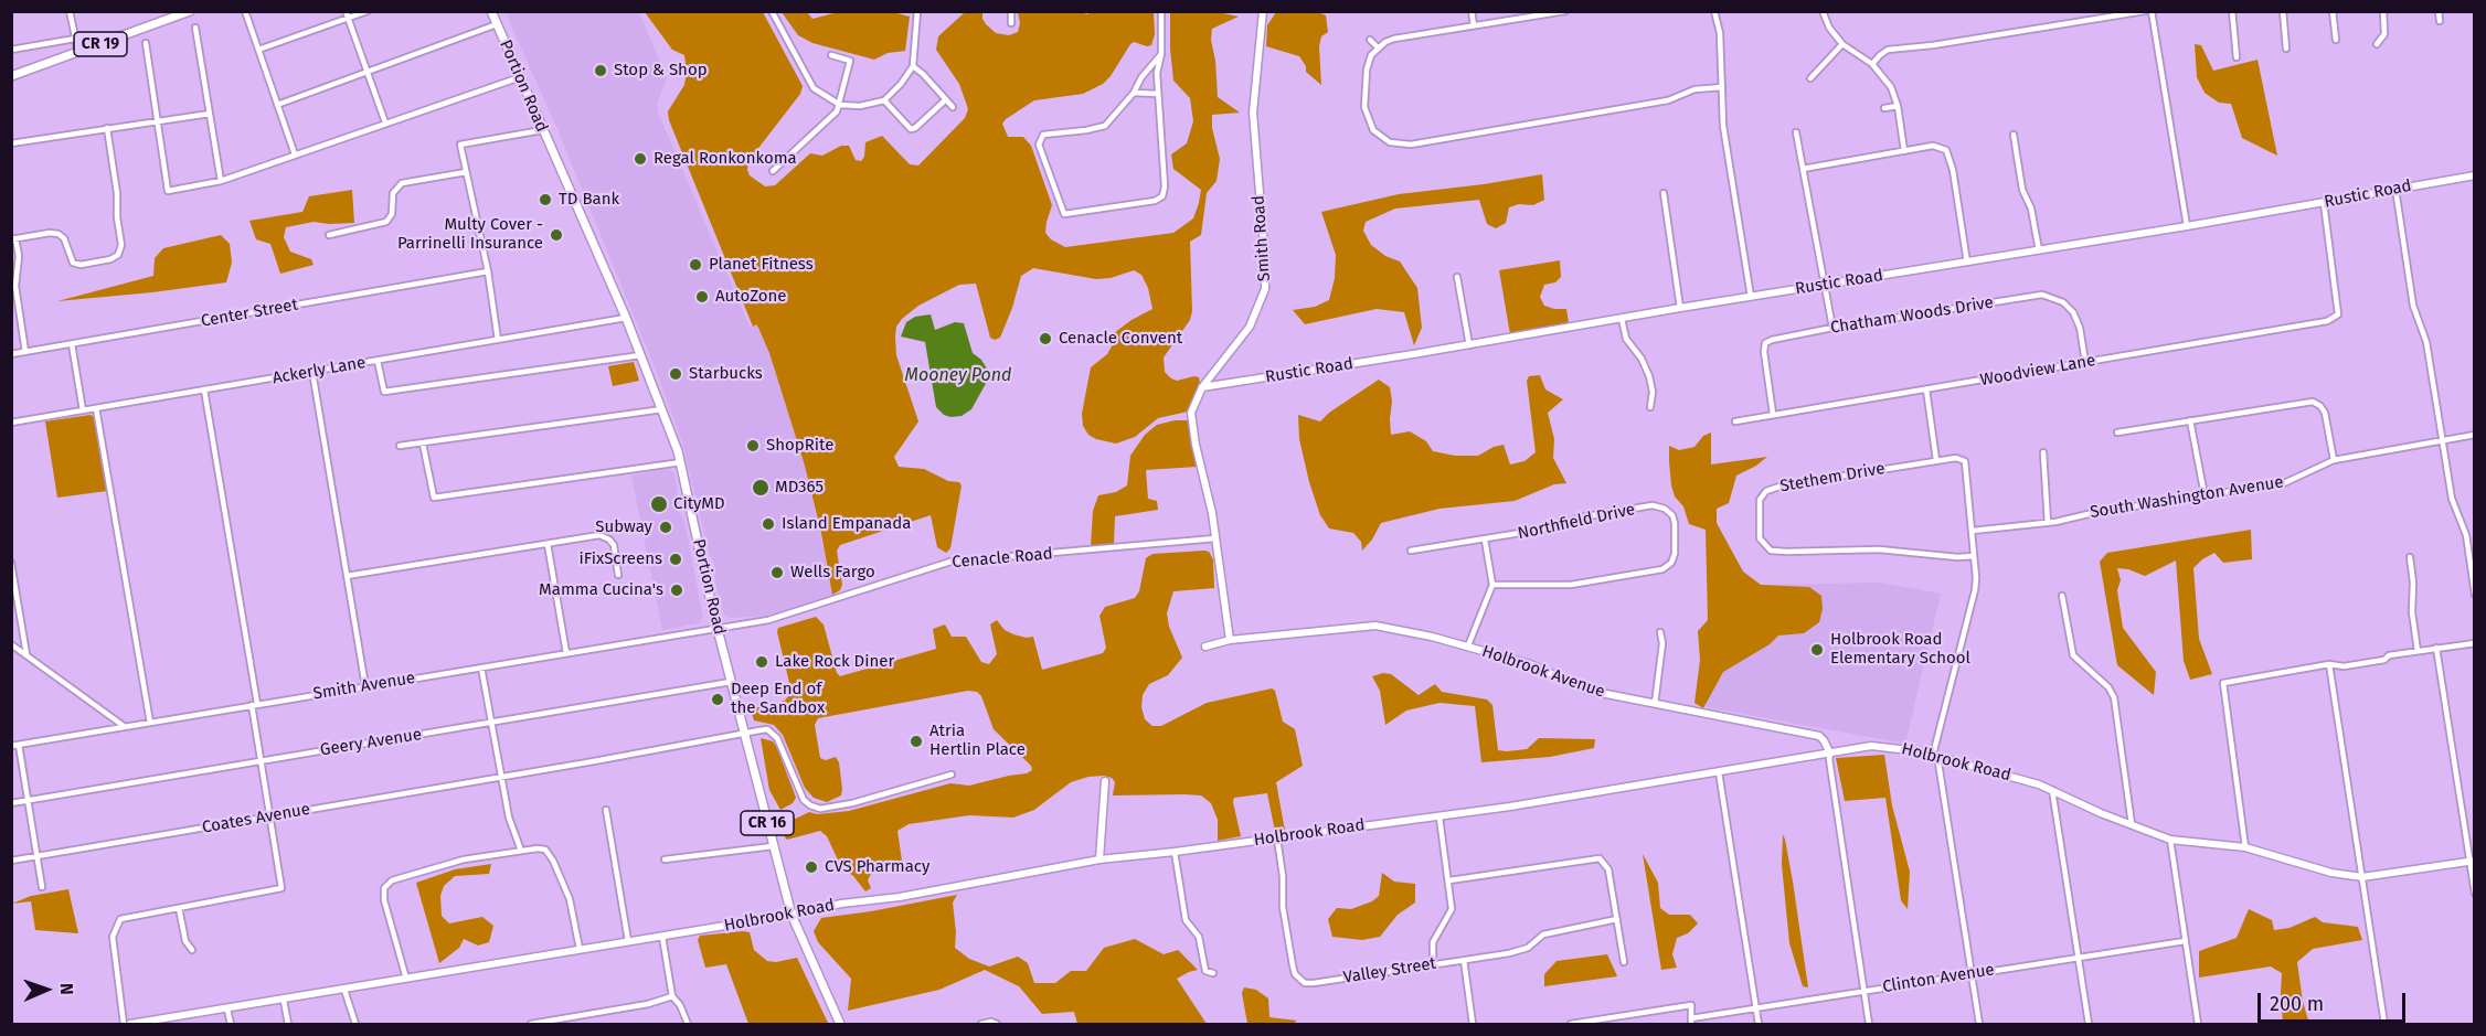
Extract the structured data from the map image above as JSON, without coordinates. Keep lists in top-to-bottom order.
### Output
{
  "streets": {
    "main road": ["CR 19", "Portion Road", "CR 16"],
    "street": [
      "Rustic Road",
      "Smith Road",
      "Center Street",
      "Chatham Woods Drive",
      "Ackerly Lane",
      "Woodview Lane",
      "Stethem Drive",
      "South Washington Avenue",
      "Northfield Drive",
      "Cenacle Road",
      "Holbrook Avenue",
      "Smith Avenue",
      "Geery Avenue",
      "Holbrook Road",
      "Coates Avenue",
      "Valley Street",
      "Clinton Avenue"
    ]
  },
  "crossings": [
    ["Portion Road", "Ackerly Lane"],
    ["Portion Road", "Cenacle Road"],
    ["Portion Road", "Smith Avenue"],
    ["Portion Road", "Geery Avenue"],
    ["Portion Road", "Holbrook Road"],
    ["Portion Road", "Coates Avenue"],
    ["Rustic Road", "Smith Road"],
    ["Smith Road", "Cenacle Road"],
    ["Smith Road", "Holbrook Avenue"],
    ["Chatham Woods Drive", "Woodview Lane"],
    ["Stethem Drive", "South Washington Avenue"],
    ["Stethem Drive", "Holbrook Road"],
    ["Cenacle Road", "Smith Avenue"],
    ["Holbrook Avenue", "Holbrook Road"],
    ["Holbrook Road", "Valley Street"]
  ],
  "water": ["Mooney Pond"],
  "places": [
    "Stop & Shop",
    "Regal Ronkonkoma",
    "TD Bank",
    "Multy Cover - Parrinelli Insurance",
    "Planet Fitness",
    "AutoZone",
    "Cenacle Convent",
    "Starbucks",
    "ShopRite",
    "MD365",
    "CityMD",
    "Island Empanada",
    "Subway",
    "iFixScreens",
    "Wells Fargo",
    "Mamma Cucina's",
    "Holbrook Road Elementary School",
    "Lake Rock Diner",
    "Deep End of the Sandbox",
    "Atria Hertlin Place",
    "CVS Pharmacy"
  ],
  "scale_bar": "200 m",
  "north": "right"
}
